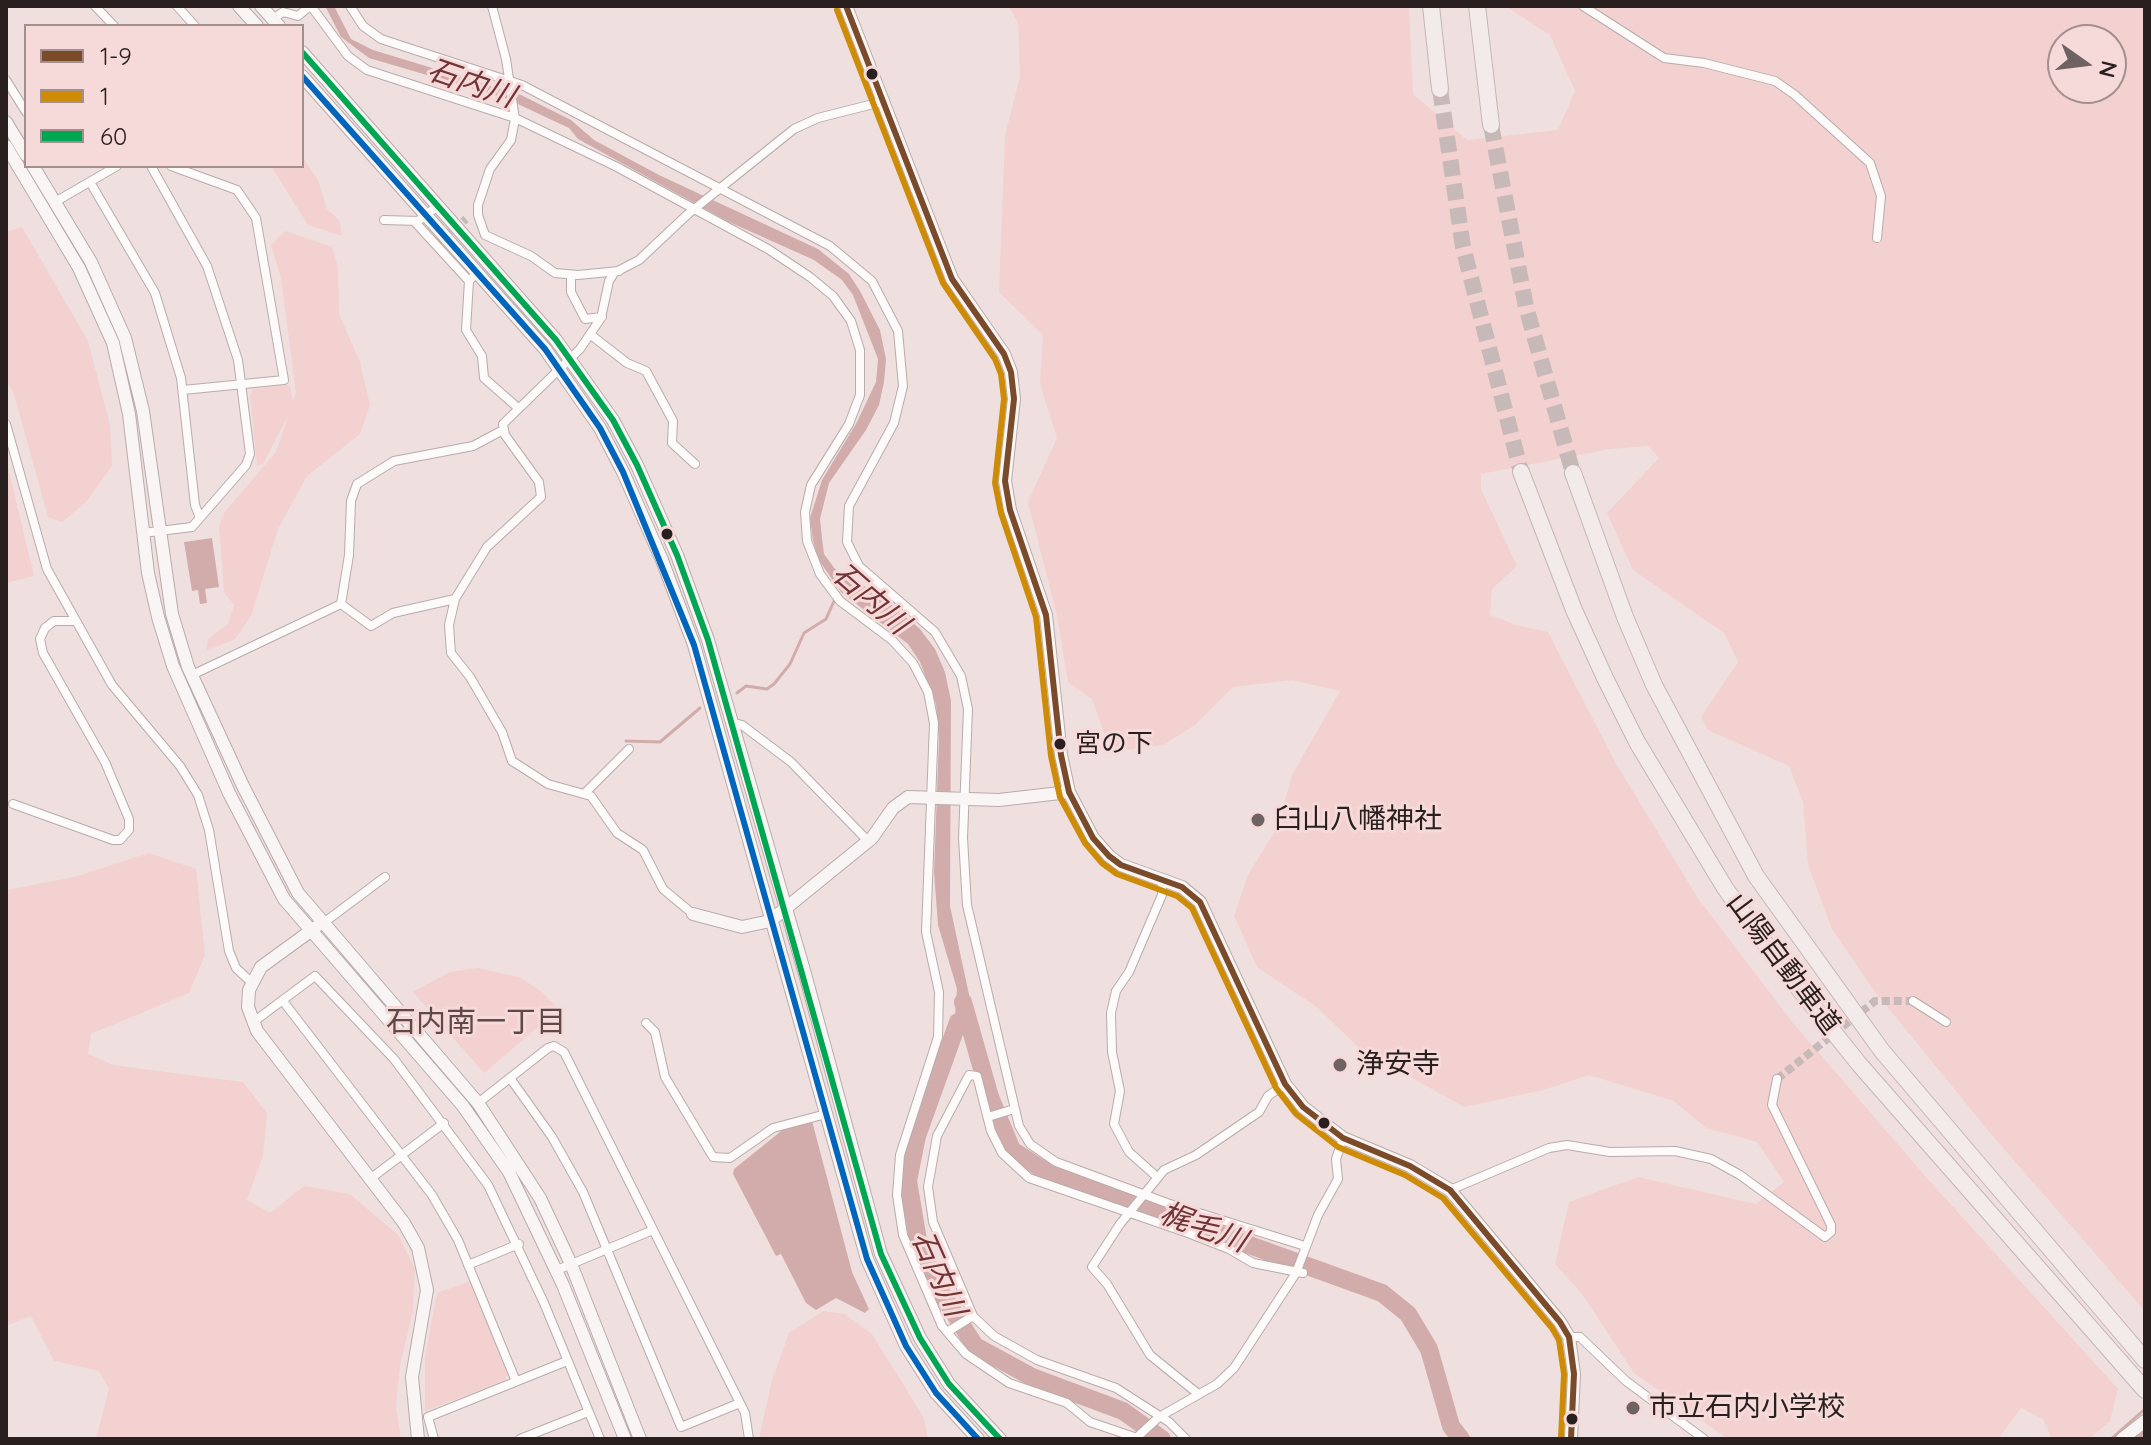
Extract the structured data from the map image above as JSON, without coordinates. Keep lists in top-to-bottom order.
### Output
{
  "streets": {
    "highway": ["山陽自動車道"]
  },
  "districts": ["石内南一丁目"],
  "water": ["石内川", "梶毛川"],
  "places": [
    "宮の下",
    "臼山八幡神社",
    "浄安寺",
    "市立石内小学校"
  ],
  "lines": ["transit line 1-9", "transit line 1", "transit line 60"],
  "legend": ["1-9", "1", "60"],
  "north": "right"
}
